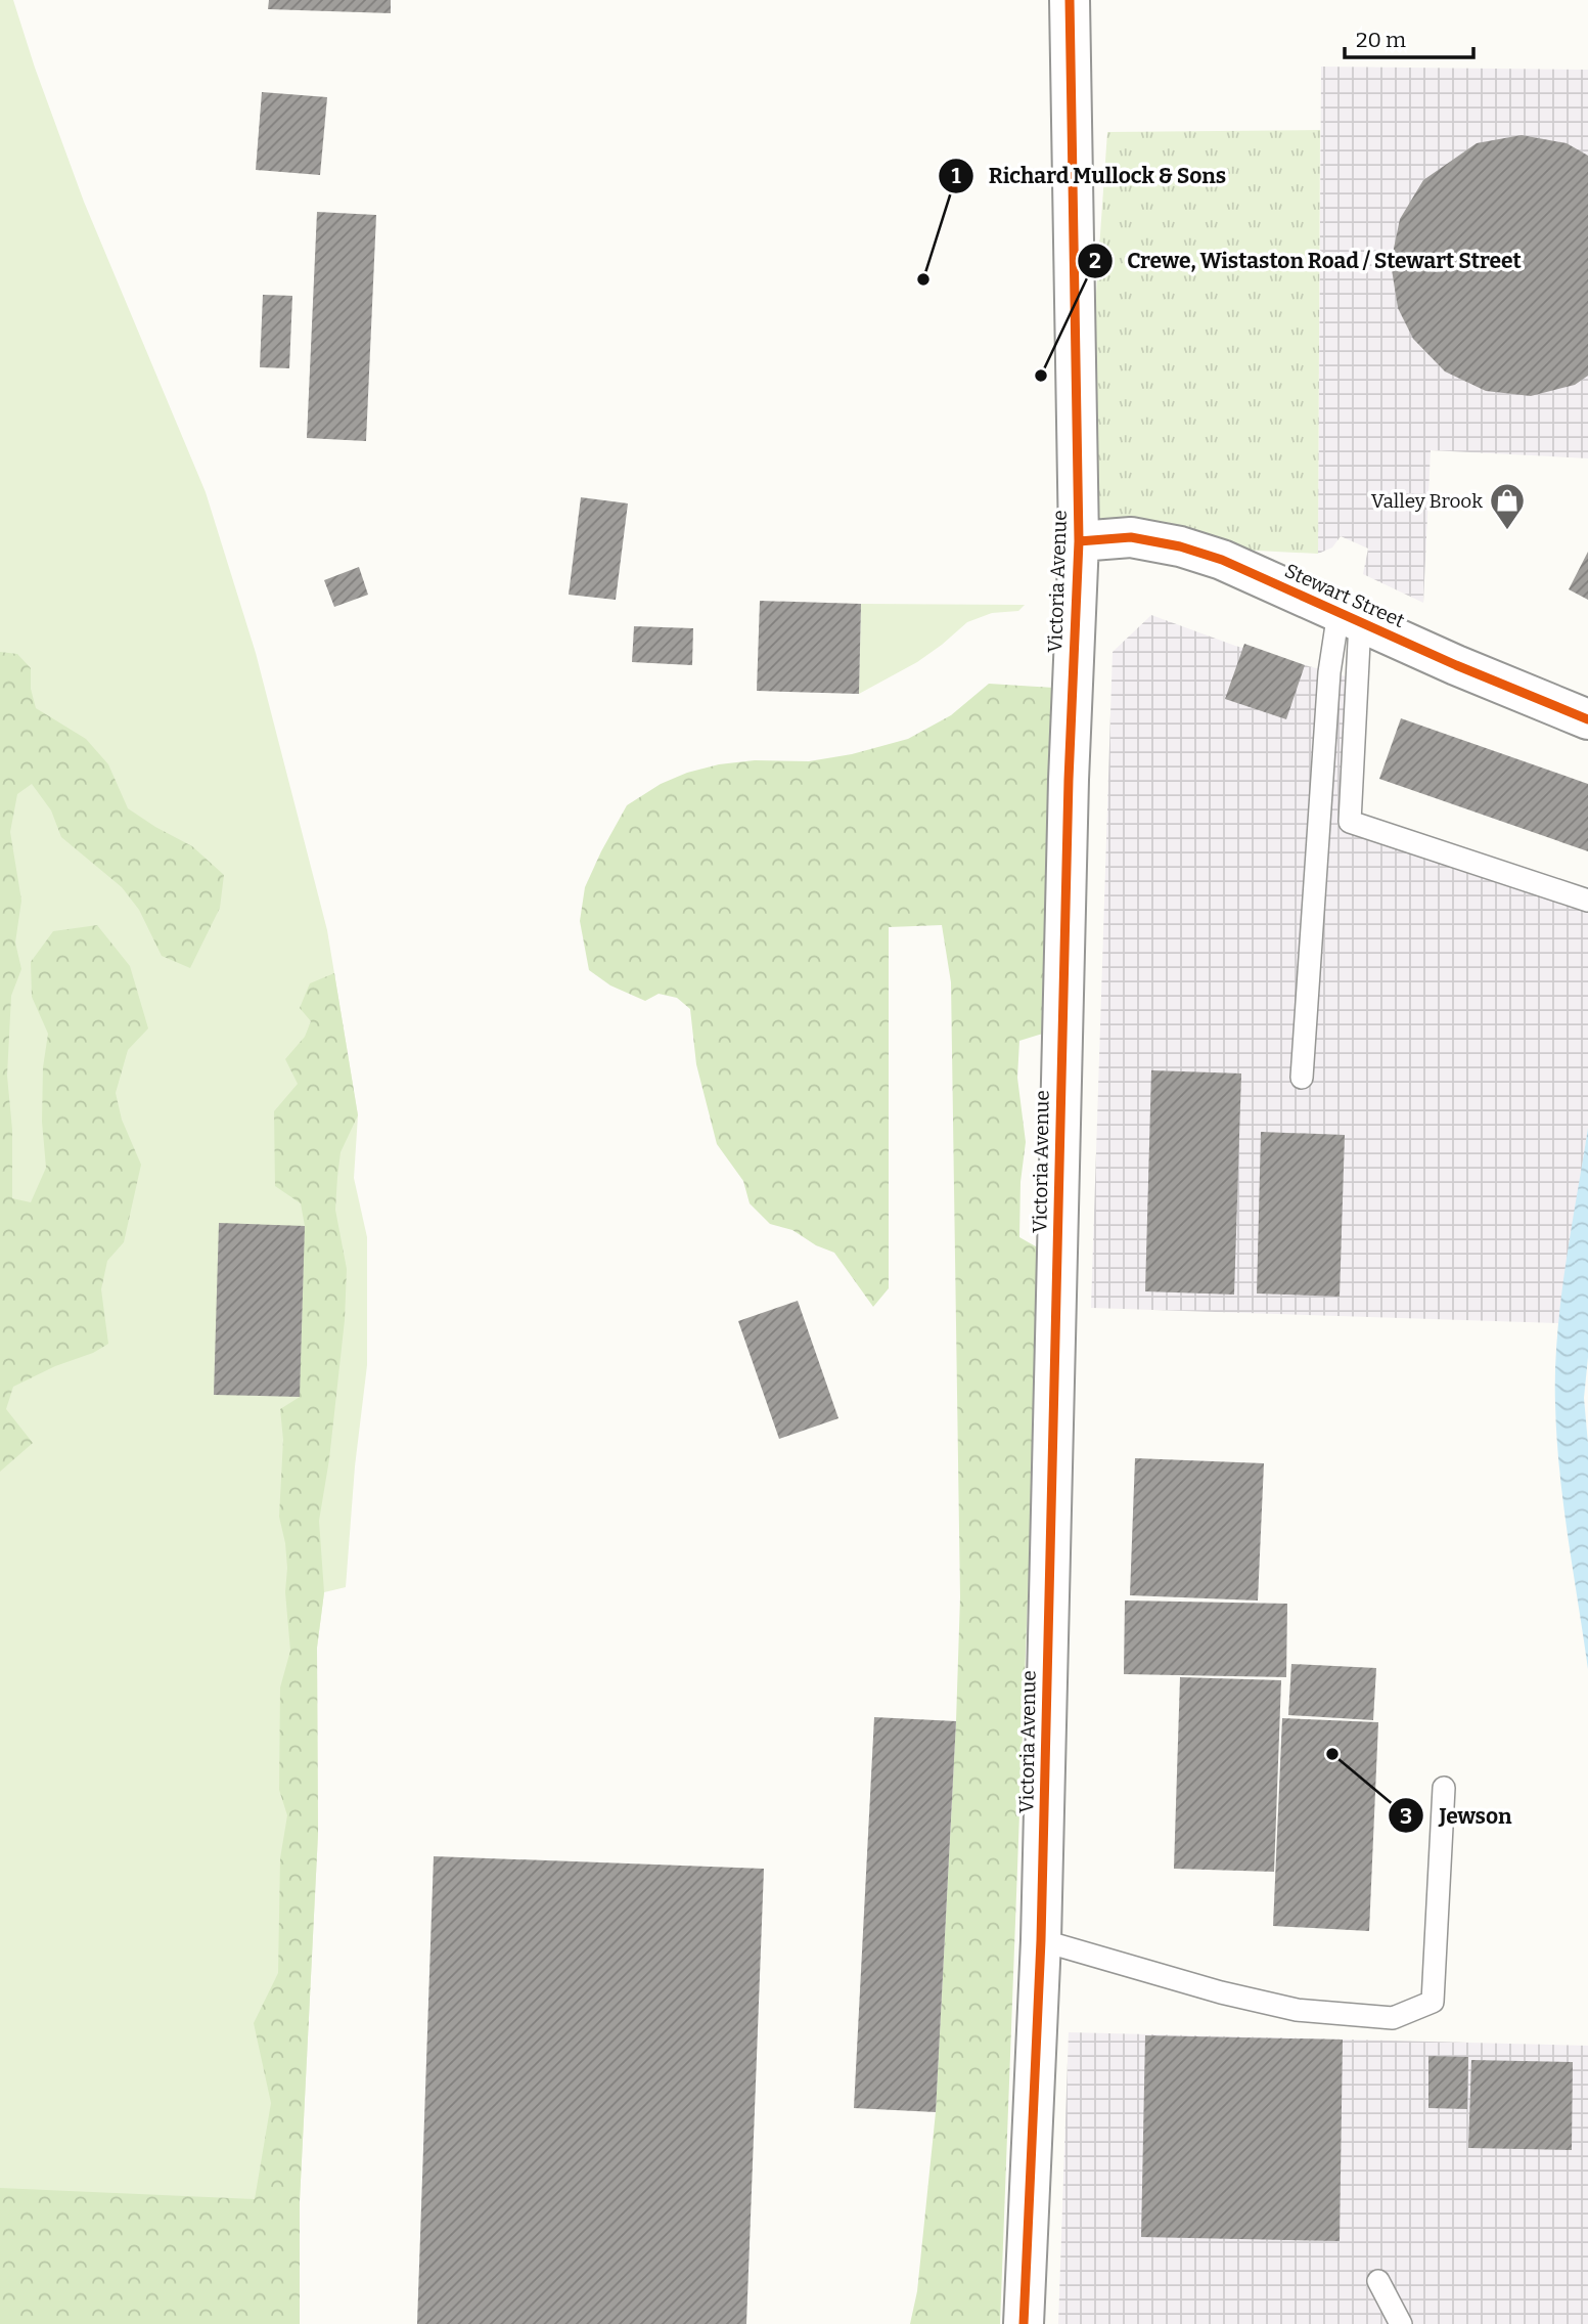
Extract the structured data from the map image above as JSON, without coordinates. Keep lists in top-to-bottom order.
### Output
{
  "streets": {
    "street": ["Victoria Avenue", "Stewart Street"]
  },
  "crossings": [
    ["Victoria Avenue", "Stewart Street"]
  ],
  "places": {
    "other": ["Richard Mullock & Sons", "Crewe, Wistaston Road / Stewart Street", "Jewson"],
    "shop": ["Valley Brook"]
  },
  "scale_bar": "20 m"
}
